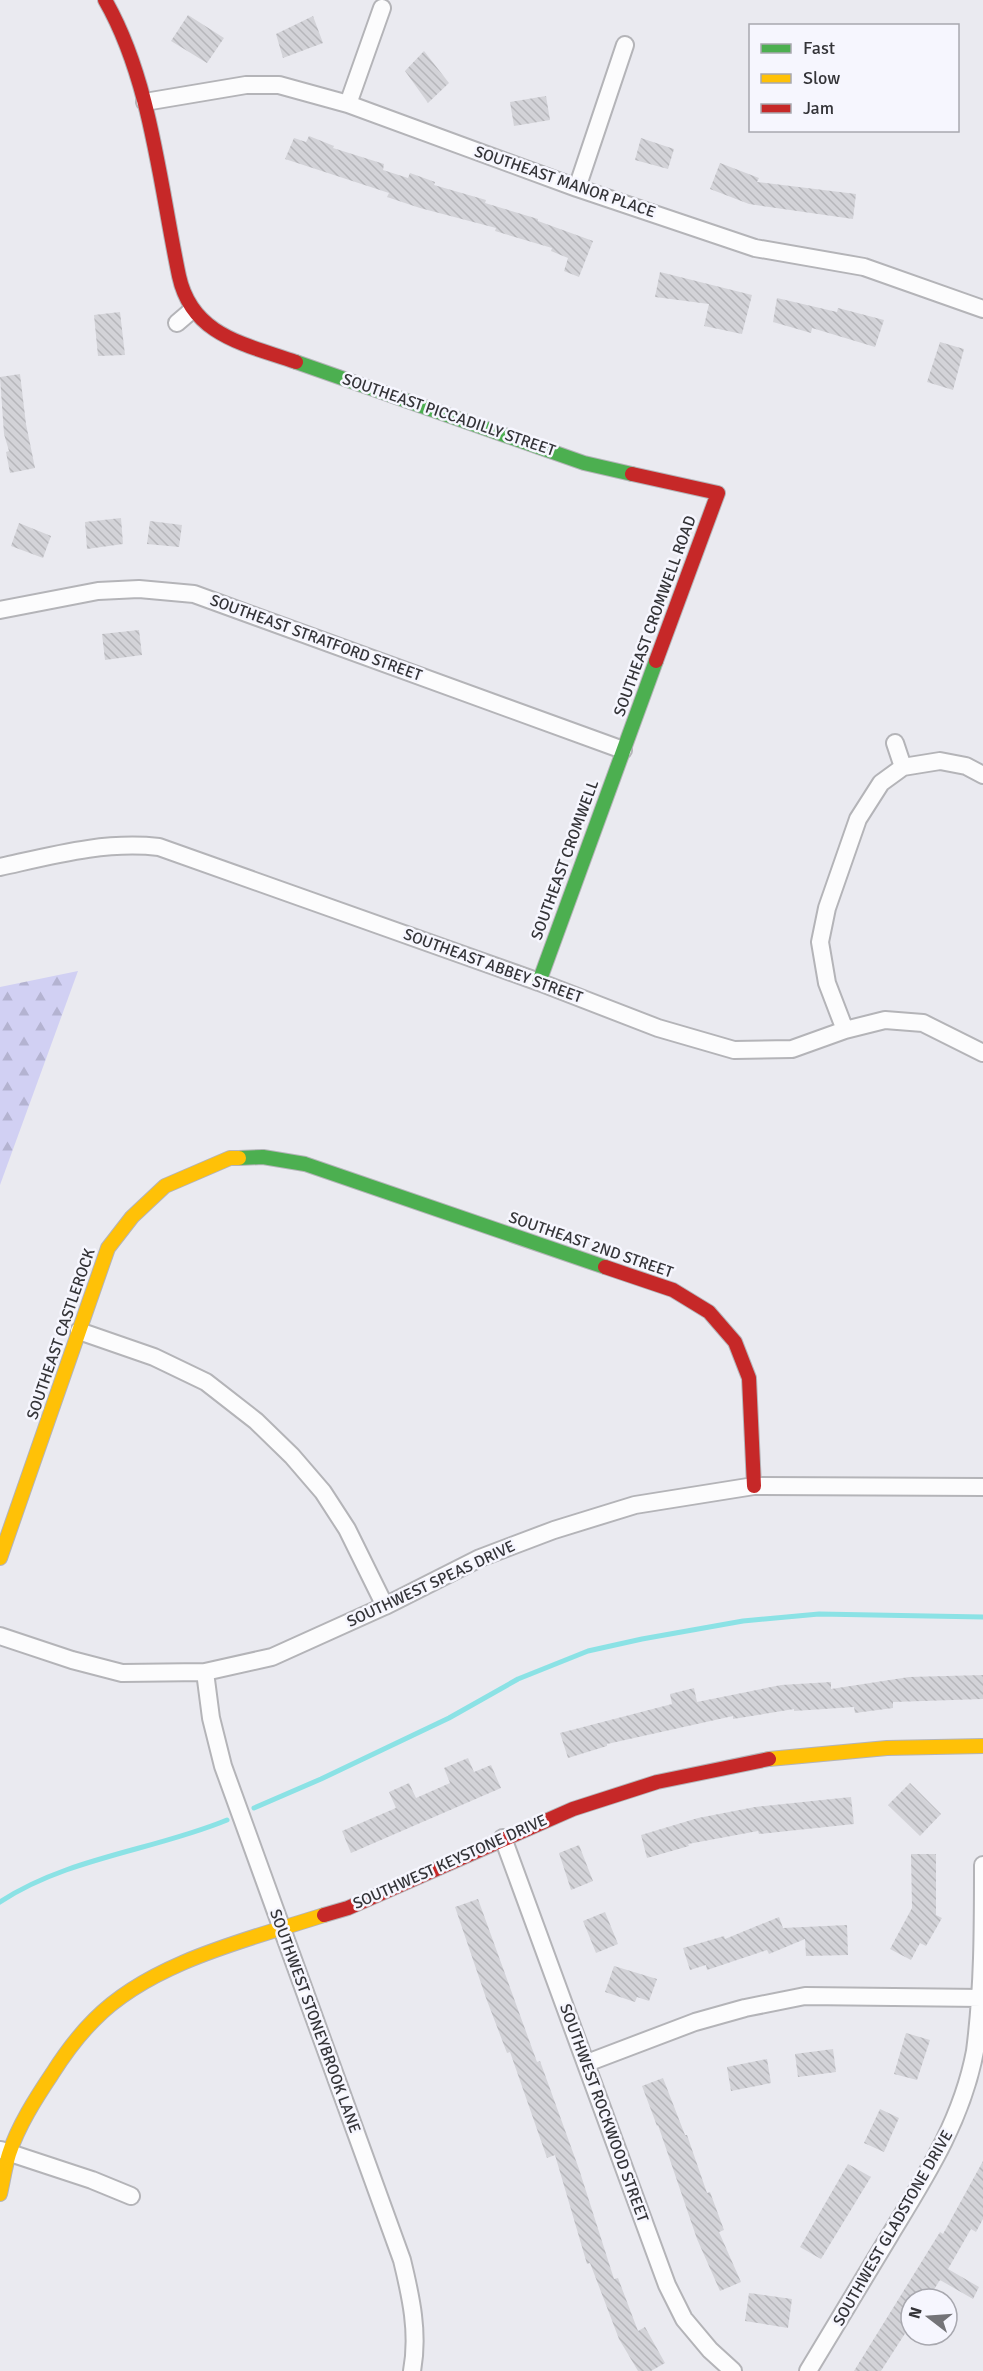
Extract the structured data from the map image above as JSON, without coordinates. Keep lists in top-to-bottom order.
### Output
{
  "streets": {
    "street": [
      "SOUTHEAST MANOR PLACE",
      "SOUTHEAST PICCADILLY STREET",
      "SOUTHEAST CROMWELL ROAD",
      "SOUTHEAST STRATFORD STREET",
      "SOUTHEAST CROMWELL",
      "SOUTHEAST ABBEY STREET",
      "SOUTHEAST 2ND STREET",
      "SOUTHEAST CASTLEROCK",
      "SOUTHWEST SPEAS DRIVE",
      "SOUTHWEST KEYSTONE DRIVE",
      "SOUTHWEST STONEYBROOK LANE",
      "SOUTHWEST ROCKWOOD STREET",
      "SOUTHWEST GLADSTONE DRIVE"
    ]
  },
  "crossings": [
    ["SOUTHEAST PICCADILLY STREET", "SOUTHEAST CROMWELL ROAD"],
    ["SOUTHEAST CROMWELL ROAD", "SOUTHEAST STRATFORD STREET"],
    ["SOUTHEAST CROMWELL ROAD", "SOUTHEAST CROMWELL"],
    ["SOUTHEAST STRATFORD STREET", "SOUTHEAST CROMWELL"],
    ["SOUTHEAST CROMWELL", "SOUTHEAST ABBEY STREET"],
    ["SOUTHEAST 2ND STREET", "SOUTHEAST CASTLEROCK"],
    ["SOUTHEAST 2ND STREET", "SOUTHWEST SPEAS DRIVE"],
    ["SOUTHWEST SPEAS DRIVE", "SOUTHWEST STONEYBROOK LANE"],
    ["SOUTHWEST KEYSTONE DRIVE", "SOUTHWEST STONEYBROOK LANE"],
    ["SOUTHWEST KEYSTONE DRIVE", "SOUTHWEST ROCKWOOD STREET"]
  ],
  "legend": ["Fast", "Slow", "Jam"],
  "north": "left"
}
